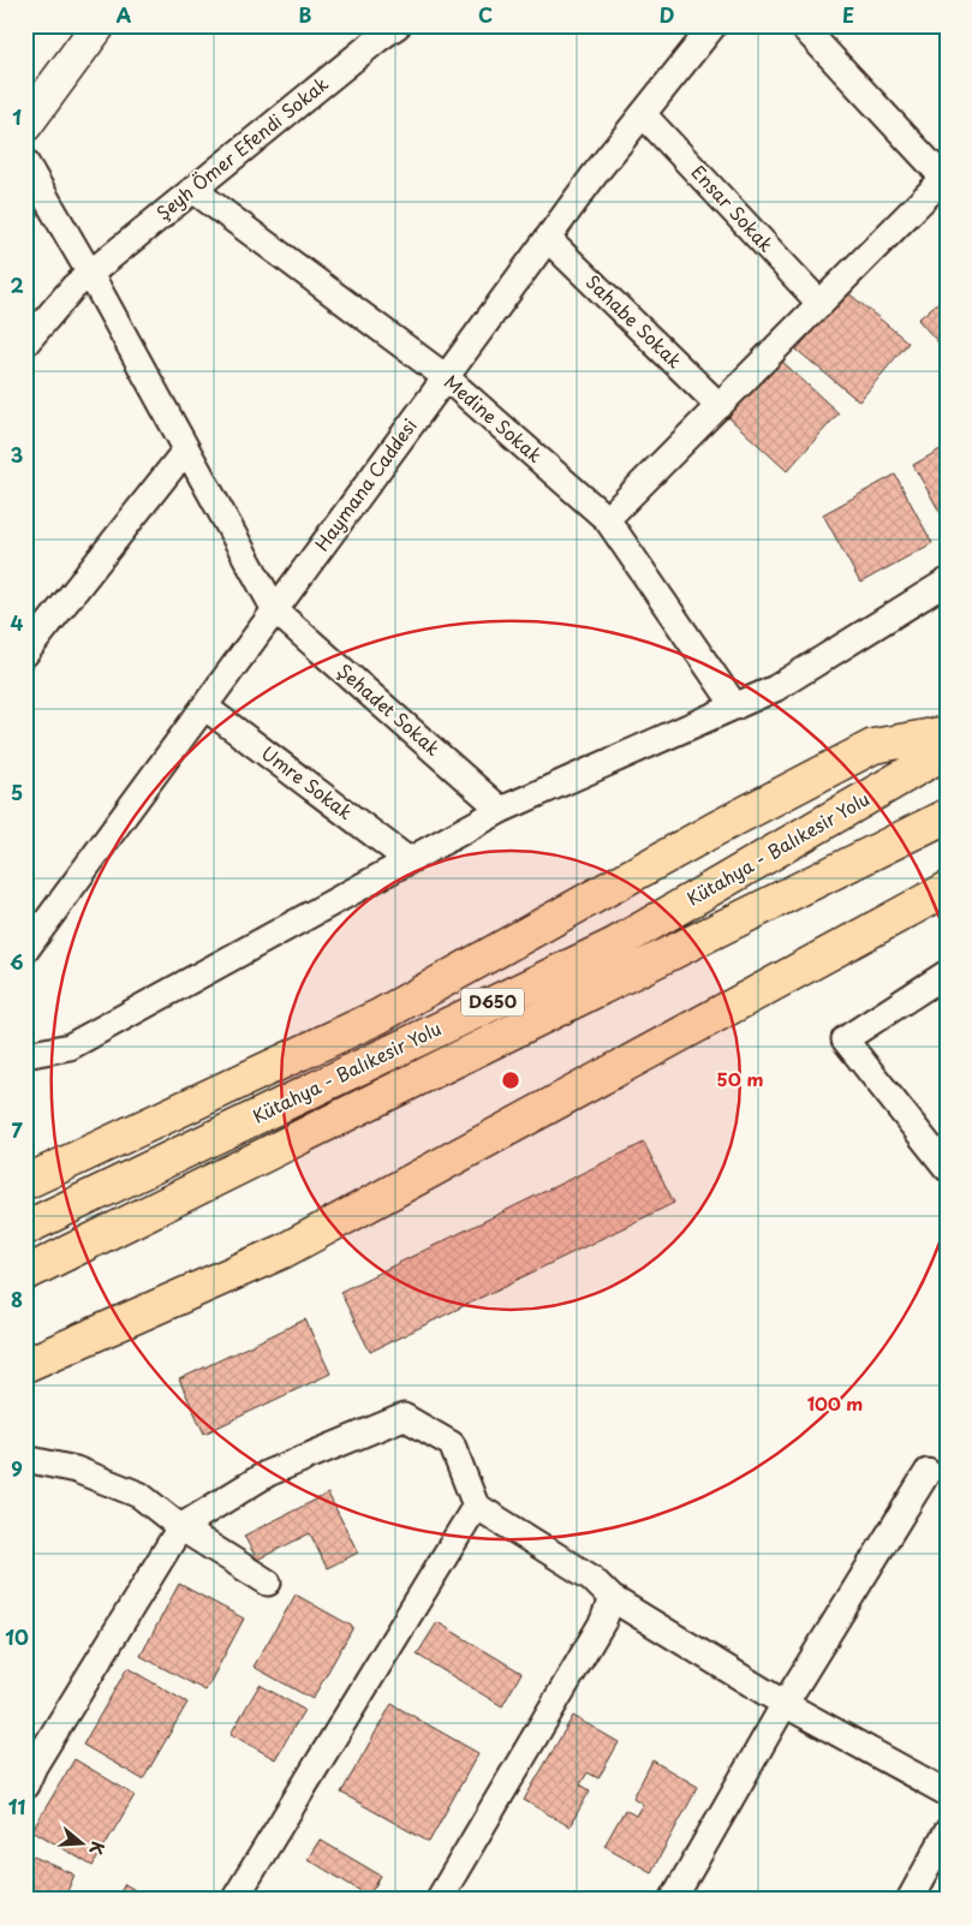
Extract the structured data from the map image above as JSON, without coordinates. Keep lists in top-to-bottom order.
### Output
{
  "streets": {
    "highway": ["Kütahya - Balıkesir Yolu", "D650"],
    "street": [
      "Şeyh Ömer Efendi Sokak",
      "Ensar Sokak",
      "Sahabe Sokak",
      "Medine Sokak",
      "Haymana Caddesi",
      "Şehadet Sokak",
      "Umre Sokak"
    ]
  },
  "crossings": [
    ["Şeyh Ömer Efendi Sokak", "Medine Sokak"],
    ["Şeyh Ömer Efendi Sokak", "Şehadet Sokak"],
    ["Ensar Sokak", "Haymana Caddesi"],
    ["Sahabe Sokak", "Haymana Caddesi"],
    ["Medine Sokak", "Haymana Caddesi"],
    ["Haymana Caddesi", "Şehadet Sokak"],
    ["Haymana Caddesi", "Umre Sokak"]
  ],
  "north": "right",
  "grid": {
    "columns": [
      "A",
      "B",
      "C",
      "D",
      "E"
    ],
    "rows": [
      "1",
      "2",
      "3",
      "4",
      "5",
      "6",
      "7",
      "8",
      "9",
      "10",
      "11"
    ]
  },
  "rings": ["50 m", "100 m"]
}
